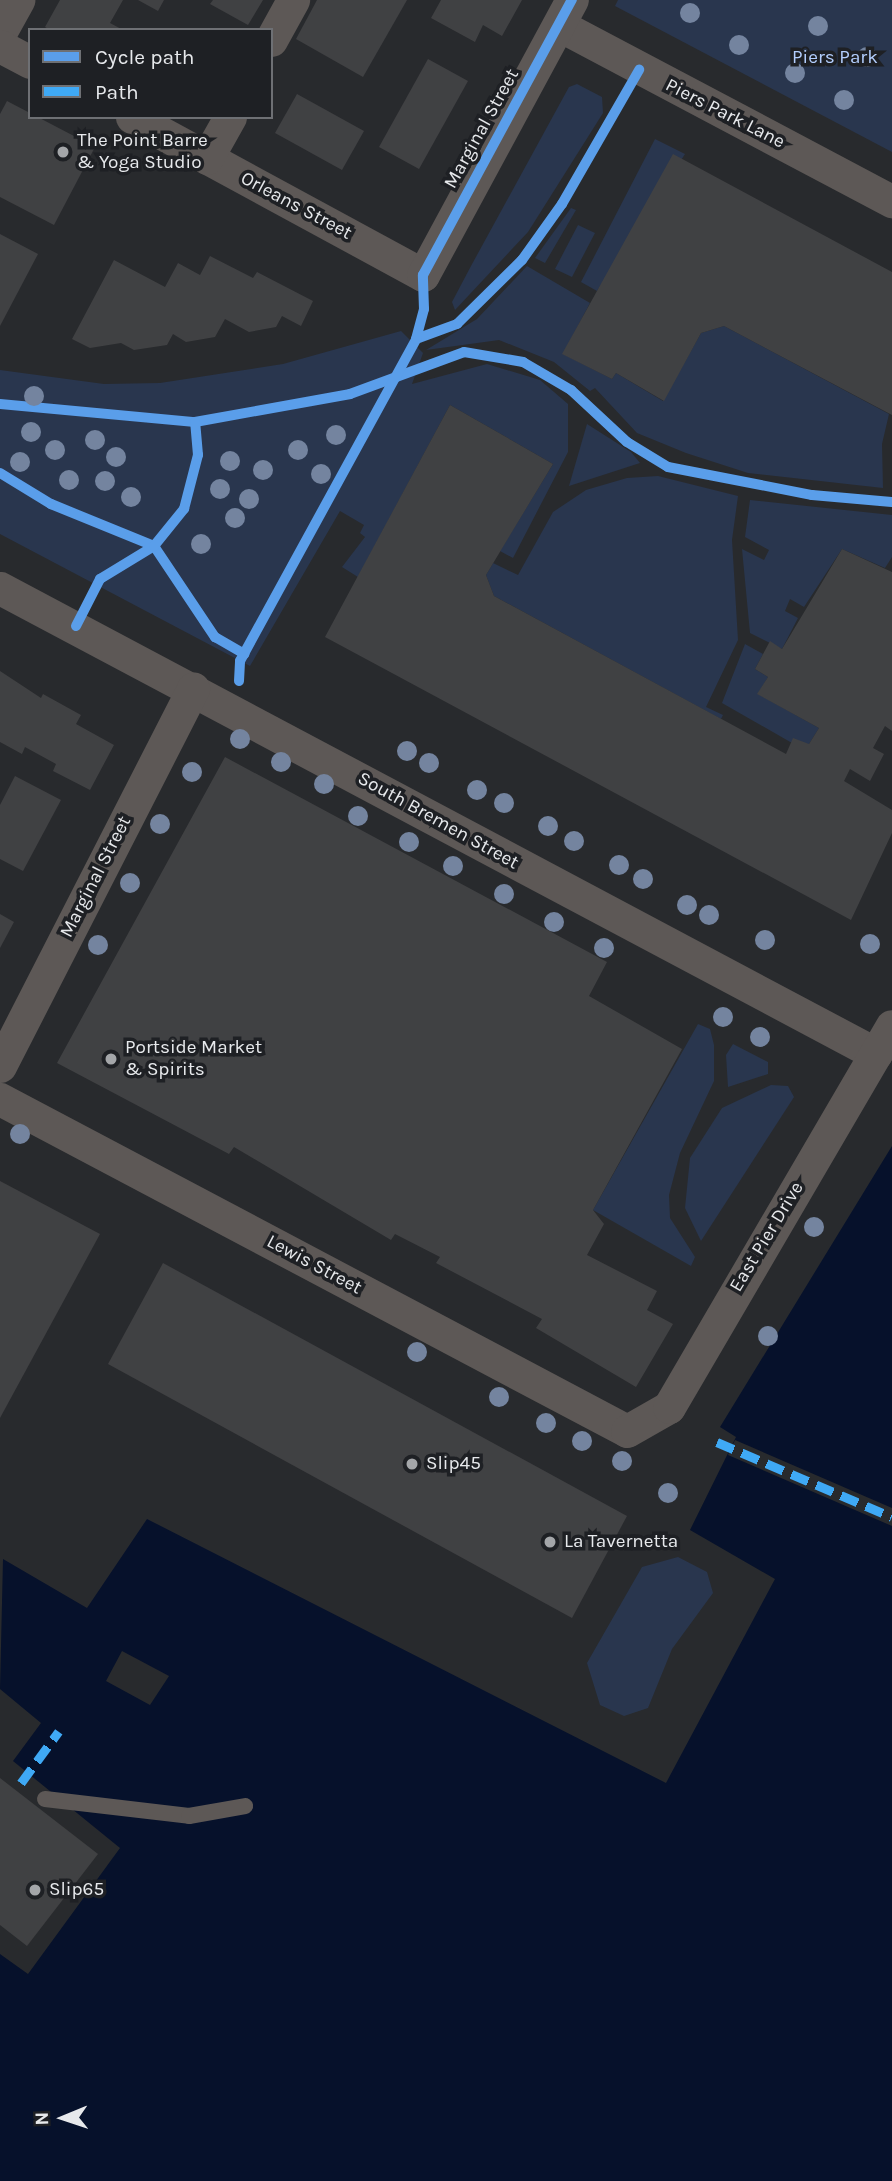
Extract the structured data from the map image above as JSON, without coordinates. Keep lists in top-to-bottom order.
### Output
{
  "streets": {
    "street": [
      "Piers Park Lane",
      "Marginal Street",
      "Orleans Street",
      "South Bremen Street",
      "East Pier Drive",
      "Lewis Street"
    ]
  },
  "crossings": [
    ["Piers Park Lane", "Marginal Street"],
    ["Marginal Street", "Orleans Street"],
    ["Marginal Street", "South Bremen Street"],
    ["South Bremen Street", "East Pier Drive"],
    ["East Pier Drive", "Lewis Street"]
  ],
  "parks": ["Piers Park"],
  "places": [
    "The Point Barre & Yoga Studio",
    "Portside Market & Spirits",
    "Slip45",
    "La Tavernetta",
    "Slip65"
  ],
  "legend": ["Cycle path", "Path"],
  "north": "left"
}
